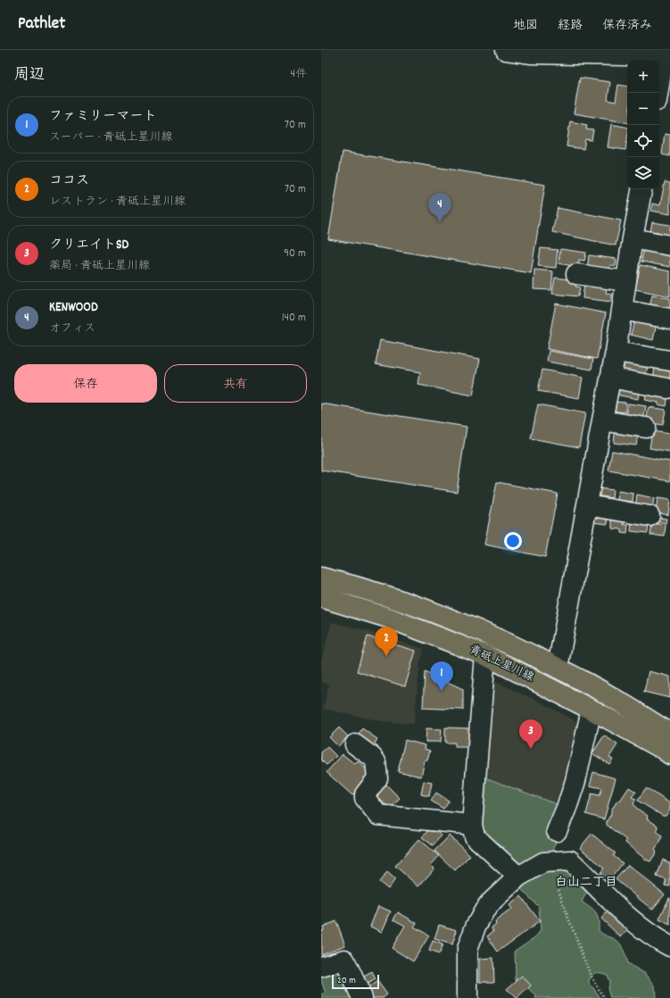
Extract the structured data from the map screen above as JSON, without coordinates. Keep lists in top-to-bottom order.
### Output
{
  "streets": {
    "main road": ["青砥上星川線"]
  },
  "districts": ["白山二丁目"],
  "scale_bar": "20 m",
  "page": {
    "header": "Pathlet",
    "nav": ["地図", "経路", "保存済み"],
    "heading": ["周辺", "4件"],
    "map_buttons": ["+", "−"],
    "list": [
      {
        "mark": "1",
        "name": "ファミリーマート",
        "note": "スーパー · 青砥上星川線",
        "value": "70 m"
      },
      {
        "mark": "2",
        "name": "ココス",
        "note": "レストラン · 青砥上星川線",
        "value": "70 m"
      },
      {
        "mark": "3",
        "name": "クリエイトSD",
        "note": "薬局 · 青砥上星川線",
        "value": "90 m"
      },
      {
        "mark": "4",
        "name": "KENWOOD",
        "note": "オフィス",
        "value": "140 m"
      }
    ],
    "pins": [
      "4",
      "2",
      "1",
      "3"
    ],
    "buttons": ["保存", "共有"],
    "scale": "20 m"
  }
}
